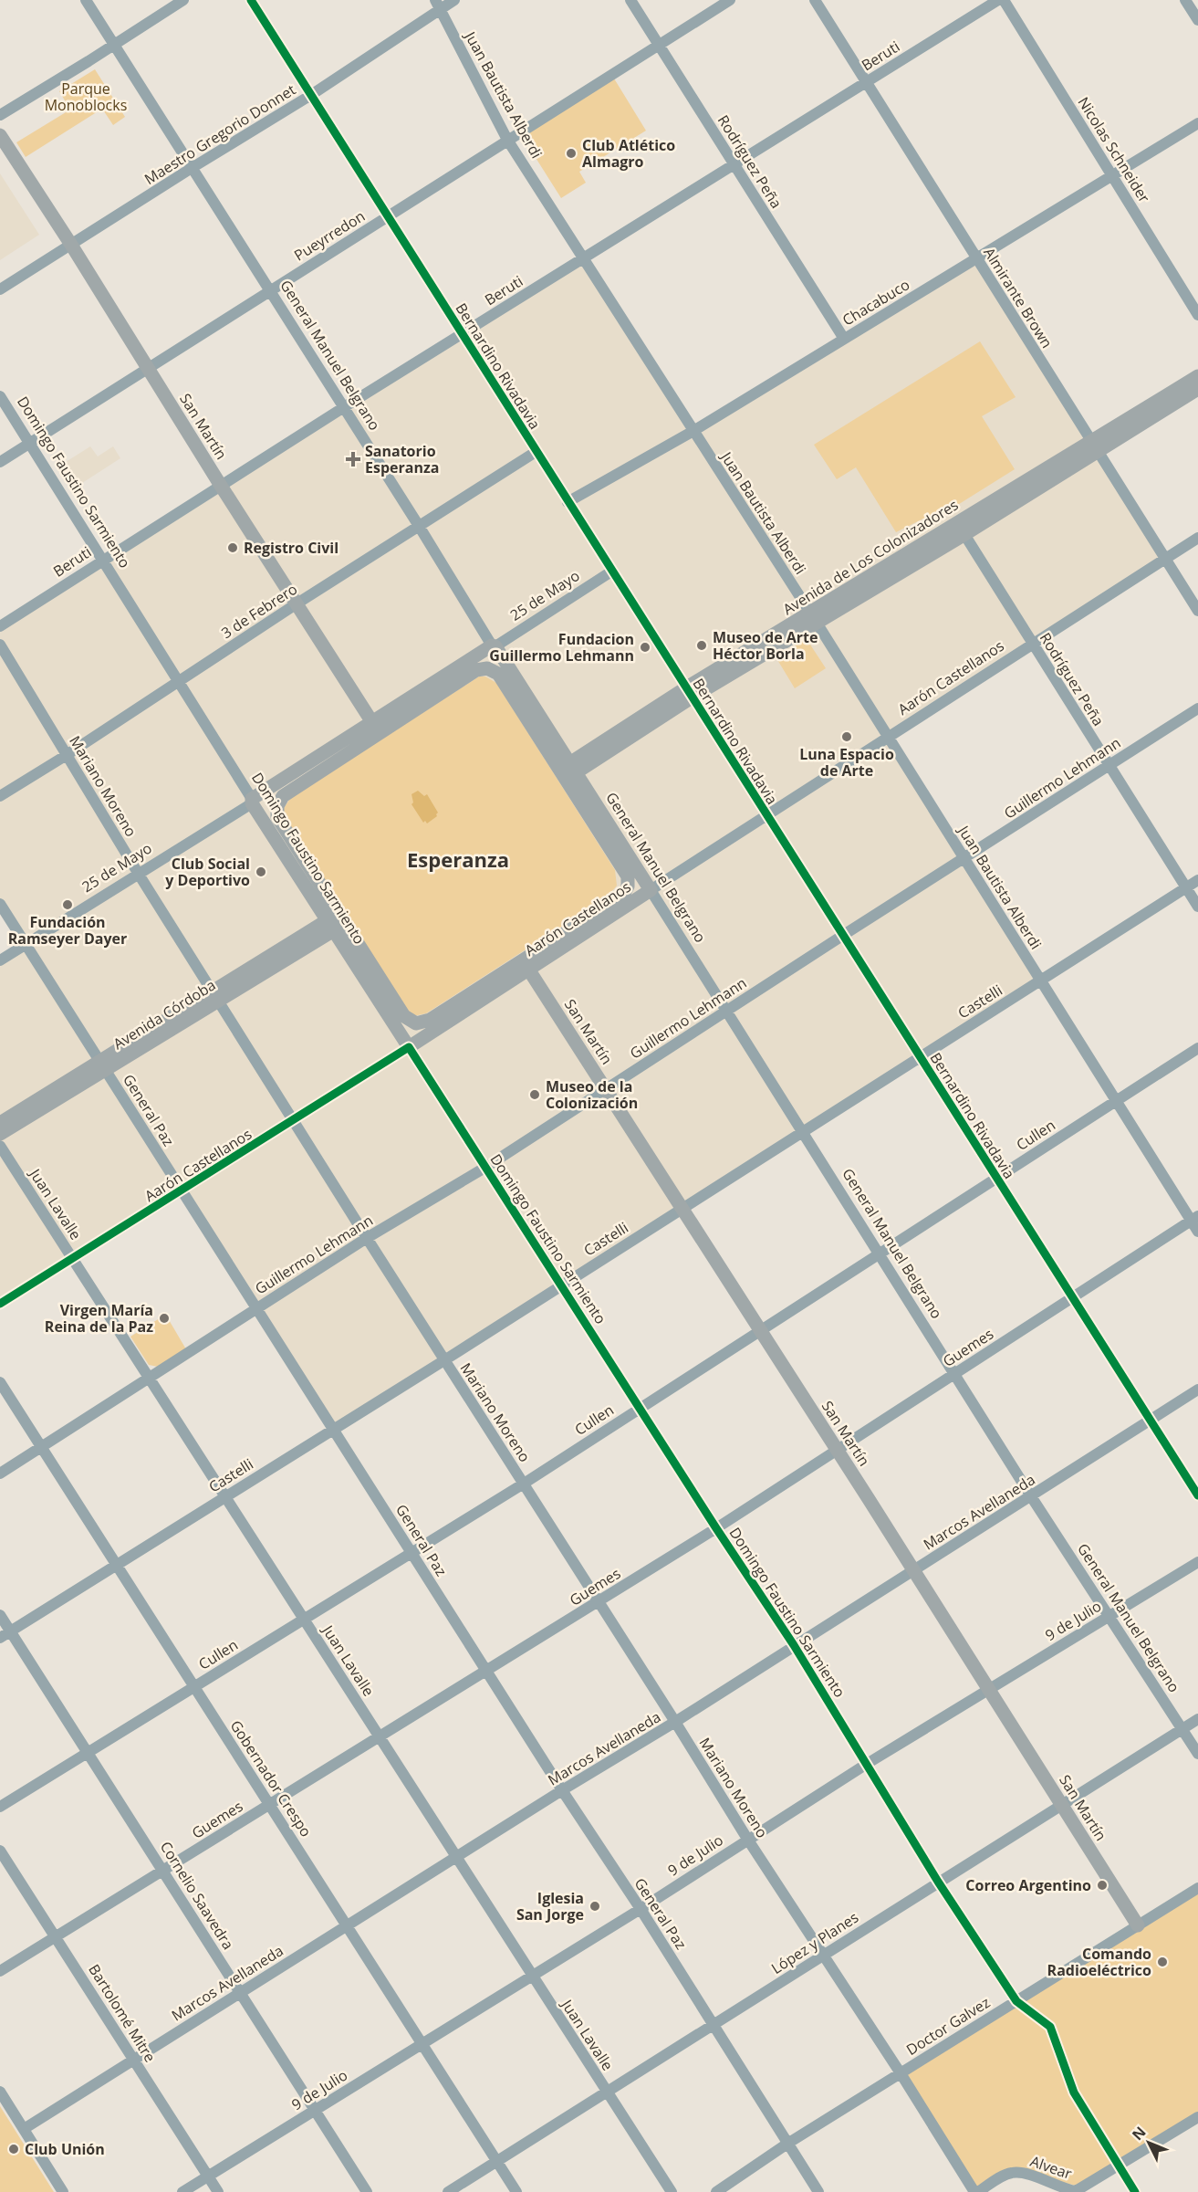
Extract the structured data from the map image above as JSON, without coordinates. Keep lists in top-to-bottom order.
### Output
{
  "streets": {
    "main road": [
      "General Manuel Belgrano",
      "San Martín",
      "Domingo Faustino Sarmiento",
      "Avenida de Los Colonizadores",
      "25 de Mayo",
      "Aarón Castellanos",
      "Avenida Córdoba"
    ],
    "street": [
      "Beruti",
      "Juan Bautista Alberdi",
      "Maestro Gregorio Donnet",
      "Nicolas Schneider",
      "Rodríguez Peña",
      "Pueyrredon",
      "Almirante Brown",
      "Chacabuco",
      "Bernardino Rivadavia",
      "3 de Febrero",
      "Guillermo Lehmann",
      "Mariano Moreno",
      "Castelli",
      "General Paz",
      "Cullen",
      "Juan Lavalle",
      "Guemes",
      "Marcos Avellaneda",
      "9 de Julio",
      "Gobernador Crespo",
      "Cornelio Saavedra",
      "López y Planes",
      "Bartolomé Mitre",
      "Doctor Galvez",
      "Alvear"
    ]
  },
  "crossings": [
    ["Beruti", "Juan Bautista Alberdi"],
    ["Beruti", "Rodríguez Peña"],
    ["Beruti", "Almirante Brown"],
    ["Beruti", "General Manuel Belgrano"],
    ["Beruti", "Bernardino Rivadavia"],
    ["Beruti", "San Martín"],
    ["Beruti", "Domingo Faustino Sarmiento"],
    ["Juan Bautista Alberdi", "Maestro Gregorio Donnet"],
    ["Juan Bautista Alberdi", "Pueyrredon"],
    ["Juan Bautista Alberdi", "Chacabuco"],
    ["Juan Bautista Alberdi", "Avenida de Los Colonizadores"],
    ["Juan Bautista Alberdi", "Aarón Castellanos"],
    ["Juan Bautista Alberdi", "Guillermo Lehmann"],
    ["Juan Bautista Alberdi", "Castelli"],
    ["Juan Bautista Alberdi", "Cullen"],
    ["Juan Bautista Alberdi", "Guemes"],
    ["Maestro Gregorio Donnet", "General Manuel Belgrano"],
    ["Maestro Gregorio Donnet", "Bernardino Rivadavia"],
    ["Maestro Gregorio Donnet", "San Martín"],
    ["Nicolas Schneider", "Chacabuco"],
    ["Rodríguez Peña", "Pueyrredon"],
    ["Rodríguez Peña", "Chacabuco"],
    ["Rodríguez Peña", "Avenida de Los Colonizadores"],
    ["Rodríguez Peña", "Aarón Castellanos"],
    ["Rodríguez Peña", "Guillermo Lehmann"],
    ["Rodríguez Peña", "Castelli"],
    ["Pueyrredon", "General Manuel Belgrano"],
    ["Pueyrredon", "Bernardino Rivadavia"],
    ["Pueyrredon", "San Martín"],
    ["Pueyrredon", "Domingo Faustino Sarmiento"],
    ["Almirante Brown", "Chacabuco"],
    ["Almirante Brown", "Avenida de Los Colonizadores"],
    ["Almirante Brown", "Aarón Castellanos"],
    ["Chacabuco", "Bernardino Rivadavia"],
    ["General Manuel Belgrano", "Avenida de Los Colonizadores"],
    ["General Manuel Belgrano", "25 de Mayo"],
    ["General Manuel Belgrano", "3 de Febrero"],
    ["General Manuel Belgrano", "Aarón Castellanos"],
    ["General Manuel Belgrano", "Guillermo Lehmann"],
    ["General Manuel Belgrano", "Castelli"],
    ["General Manuel Belgrano", "Cullen"],
    ["General Manuel Belgrano", "Guemes"],
    ["General Manuel Belgrano", "Marcos Avellaneda"],
    ["General Manuel Belgrano", "9 de Julio"],
    ["General Manuel Belgrano", "López y Planes"],
    ["Bernardino Rivadavia", "Avenida de Los Colonizadores"],
    ["Bernardino Rivadavia", "25 de Mayo"],
    ["Bernardino Rivadavia", "3 de Febrero"],
    ["Bernardino Rivadavia", "Aarón Castellanos"],
    ["Bernardino Rivadavia", "Guillermo Lehmann"],
    ["Bernardino Rivadavia", "Castelli"],
    ["Bernardino Rivadavia", "Cullen"],
    ["Bernardino Rivadavia", "Guemes"],
    ["Bernardino Rivadavia", "Marcos Avellaneda"],
    ["San Martín", "25 de Mayo"],
    ["San Martín", "3 de Febrero"],
    ["San Martín", "Aarón Castellanos"],
    ["San Martín", "Guillermo Lehmann"],
    ["San Martín", "Castelli"],
    ["San Martín", "Cullen"],
    ["San Martín", "Guemes"],
    ["San Martín", "Marcos Avellaneda"],
    ["San Martín", "9 de Julio"],
    ["San Martín", "López y Planes"],
    ["San Martín", "Doctor Galvez"],
    ["Domingo Faustino Sarmiento", "25 de Mayo"],
    ["Domingo Faustino Sarmiento", "3 de Febrero"],
    ["Domingo Faustino Sarmiento", "Aarón Castellanos"],
    ["Domingo Faustino Sarmiento", "Guillermo Lehmann"],
    ["Domingo Faustino Sarmiento", "Castelli"],
    ["Domingo Faustino Sarmiento", "Avenida Córdoba"],
    ["Domingo Faustino Sarmiento", "Cullen"],
    ["Domingo Faustino Sarmiento", "Guemes"],
    ["Domingo Faustino Sarmiento", "Marcos Avellaneda"],
    ["Domingo Faustino Sarmiento", "9 de Julio"],
    ["Domingo Faustino Sarmiento", "López y Planes"],
    ["Domingo Faustino Sarmiento", "Doctor Galvez"],
    ["Domingo Faustino Sarmiento", "Alvear"],
    ["25 de Mayo", "Mariano Moreno"],
    ["25 de Mayo", "General Paz"],
    ["3 de Febrero", "Mariano Moreno"],
    ["Aarón Castellanos", "Mariano Moreno"],
    ["Aarón Castellanos", "General Paz"],
    ["Aarón Castellanos", "Juan Lavalle"],
    ["Guillermo Lehmann", "Mariano Moreno"],
    ["Guillermo Lehmann", "General Paz"],
    ["Guillermo Lehmann", "Juan Lavalle"],
    ["Guillermo Lehmann", "Gobernador Crespo"],
    ["Mariano Moreno", "Castelli"],
    ["Mariano Moreno", "Avenida Córdoba"],
    ["Mariano Moreno", "Cullen"],
    ["Mariano Moreno", "Guemes"],
    ["Mariano Moreno", "Marcos Avellaneda"],
    ["Mariano Moreno", "9 de Julio"],
    ["Mariano Moreno", "López y Planes"],
    ["Mariano Moreno", "Doctor Galvez"],
    ["Mariano Moreno", "Alvear"],
    ["Castelli", "General Paz"],
    ["Castelli", "Juan Lavalle"],
    ["Castelli", "Gobernador Crespo"],
    ["Castelli", "Cornelio Saavedra"],
    ["Avenida Córdoba", "General Paz"],
    ["General Paz", "Cullen"],
    ["General Paz", "Guemes"],
    ["General Paz", "Marcos Avellaneda"],
    ["General Paz", "9 de Julio"],
    ["General Paz", "López y Planes"],
    ["General Paz", "Doctor Galvez"],
    ["Cullen", "Juan Lavalle"],
    ["Cullen", "Gobernador Crespo"],
    ["Cullen", "Cornelio Saavedra"],
    ["Juan Lavalle", "Guemes"],
    ["Juan Lavalle", "Marcos Avellaneda"],
    ["Juan Lavalle", "9 de Julio"],
    ["Juan Lavalle", "López y Planes"],
    ["Guemes", "Gobernador Crespo"],
    ["Guemes", "Cornelio Saavedra"],
    ["Guemes", "Bartolomé Mitre"],
    ["Marcos Avellaneda", "Gobernador Crespo"],
    ["Marcos Avellaneda", "Cornelio Saavedra"],
    ["Marcos Avellaneda", "Bartolomé Mitre"],
    ["9 de Julio", "Gobernador Crespo"],
    ["9 de Julio", "Cornelio Saavedra"],
    ["9 de Julio", "Bartolomé Mitre"],
    ["Gobernador Crespo", "López y Planes"]
  ],
  "districts": ["Esperanza"],
  "parks": ["Parque Monoblocks"],
  "places": {
    "other": [
      "Club Atlético Almagro",
      "Registro Civil",
      "Museo de Arte Héctor Borla",
      "Fundacion Guillermo Lehmann",
      "Luna Espacio de Arte",
      "Club Social y Deportivo",
      "Fundación Ramseyer Dayer",
      "Museo de la Colonización",
      "Virgen María Reina de la Paz",
      "Correo Argentino",
      "Iglesia San Jorge",
      "Comando Radioeléctrico",
      "Club Unión"
    ],
    "health": ["Sanatorio Esperanza"]
  },
  "north": "top left"
}
